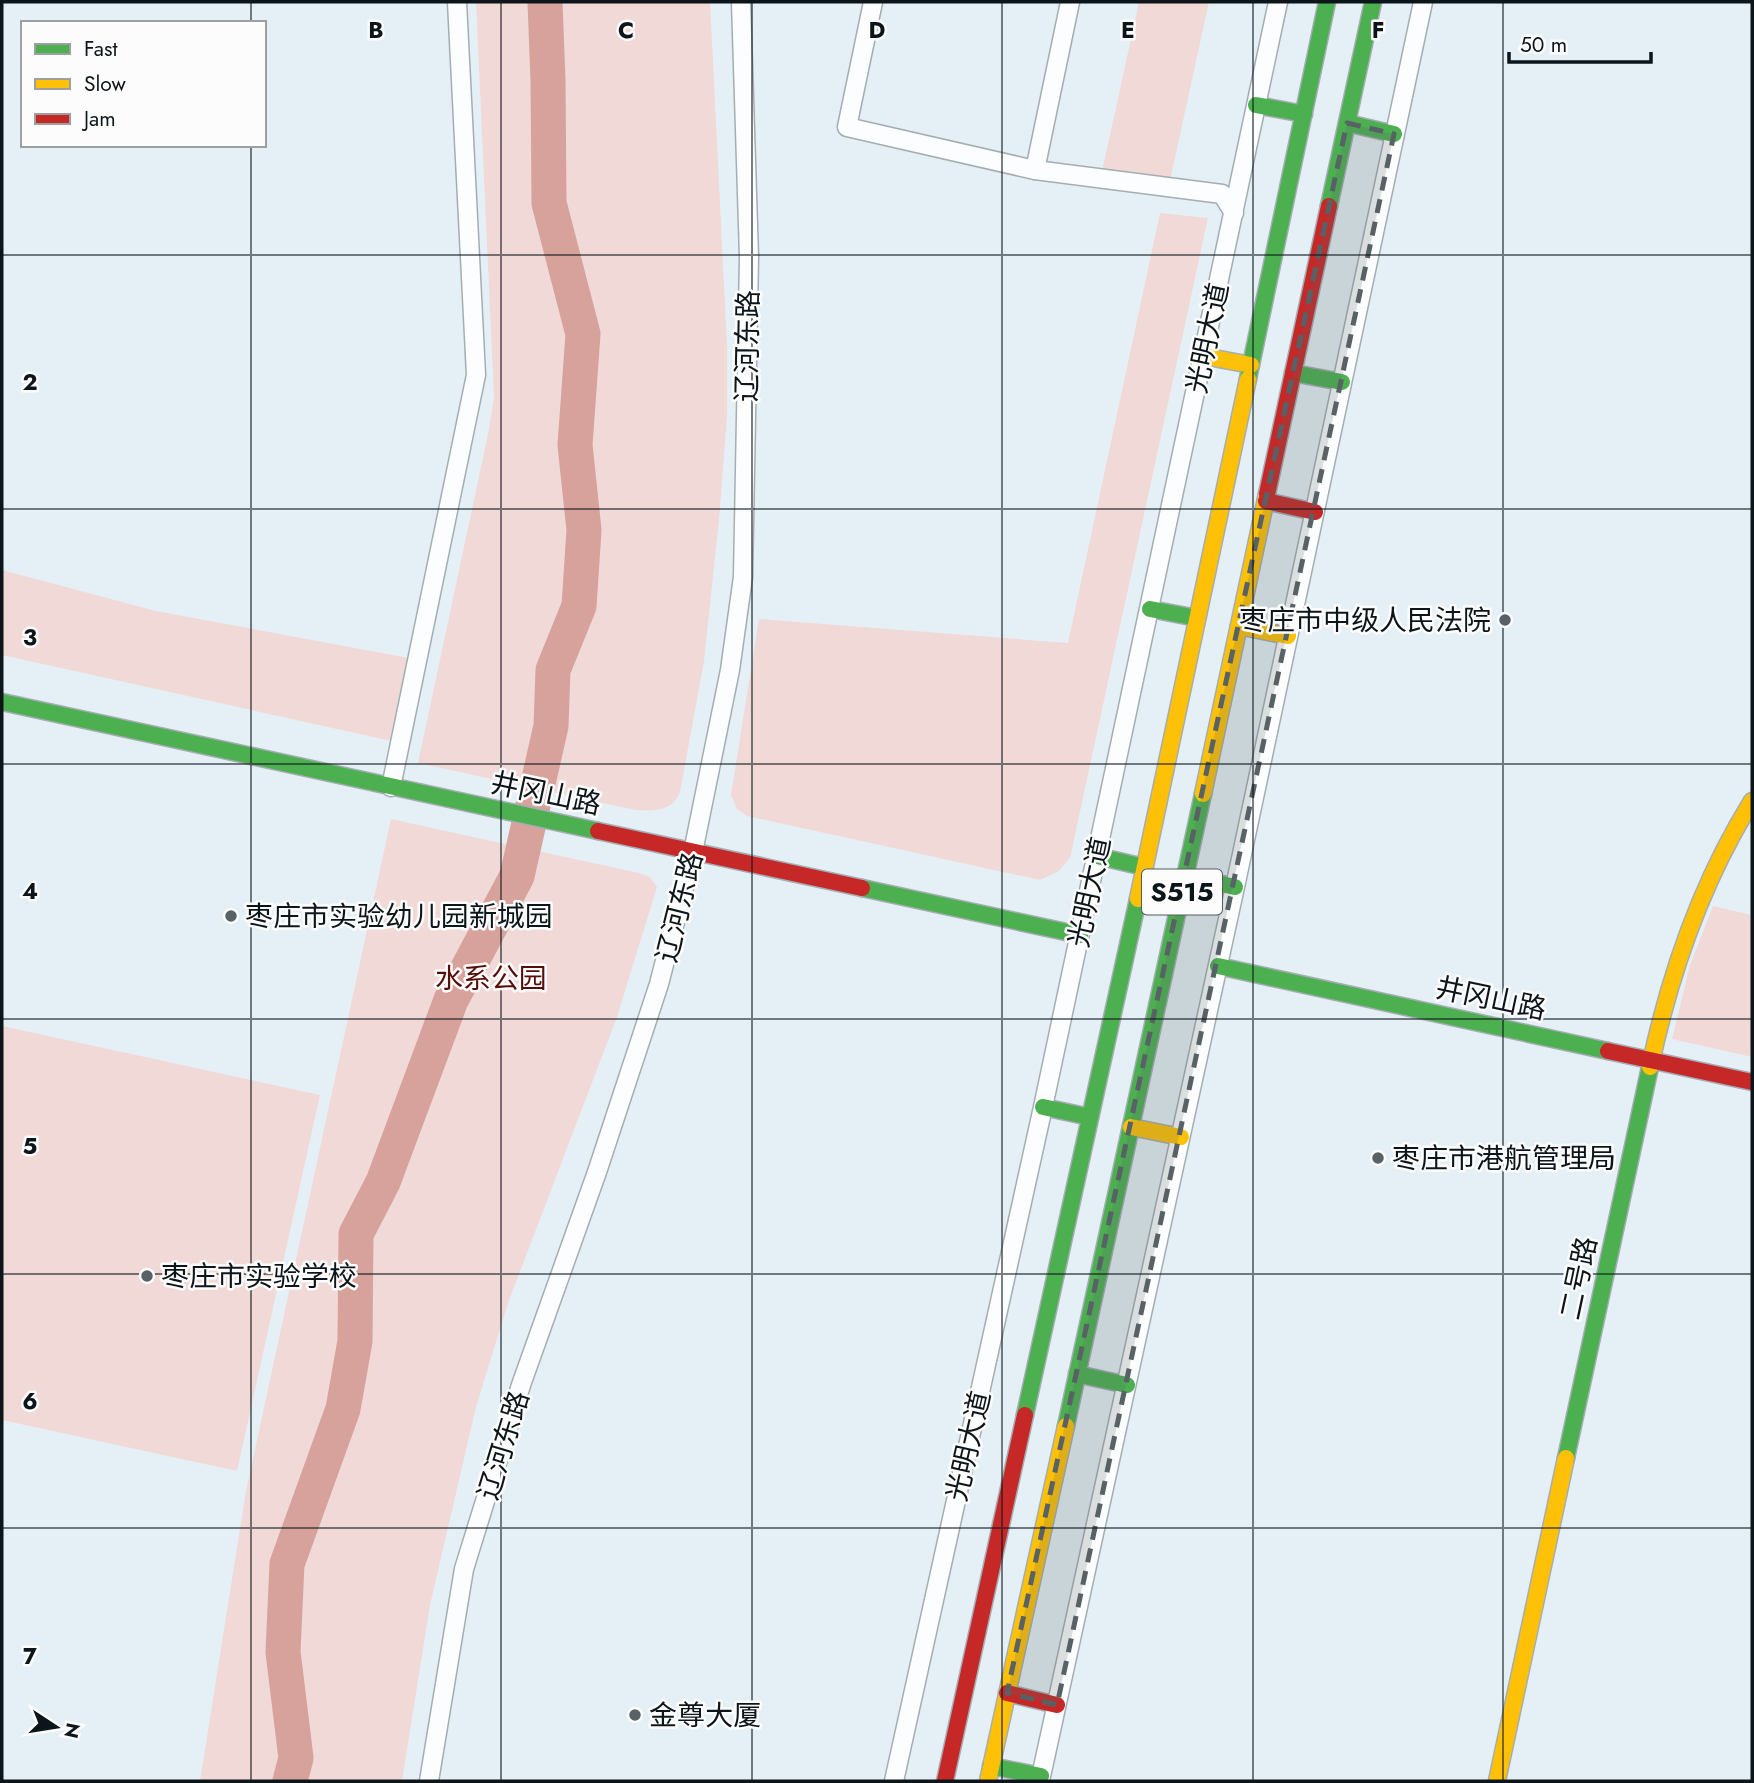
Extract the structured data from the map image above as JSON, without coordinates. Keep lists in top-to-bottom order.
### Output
{
  "streets": {
    "main road": [
      "光明大道",
      "井冈山路",
      "S515",
      "二号路"
    ],
    "street": ["辽河东路"]
  },
  "crossings": [
    ["光明大道", "井冈山路"],
    ["辽河东路", "井冈山路"],
    ["井冈山路", "S515"],
    ["井冈山路", "二号路"]
  ],
  "parks": ["水系公园"],
  "places": [
    "枣庄市中级人民法院",
    "枣庄市实验幼儿园新城园",
    "枣庄市港航管理局",
    "枣庄市实验学校",
    "金尊大厦"
  ],
  "legend": ["Fast", "Slow", "Jam"],
  "scale_bar": "50 m",
  "north": "right",
  "grid": {
    "columns": [
      "B",
      "C",
      "D",
      "E",
      "F"
    ],
    "rows": [
      "2",
      "3",
      "4",
      "5",
      "6",
      "7"
    ]
  }
}
